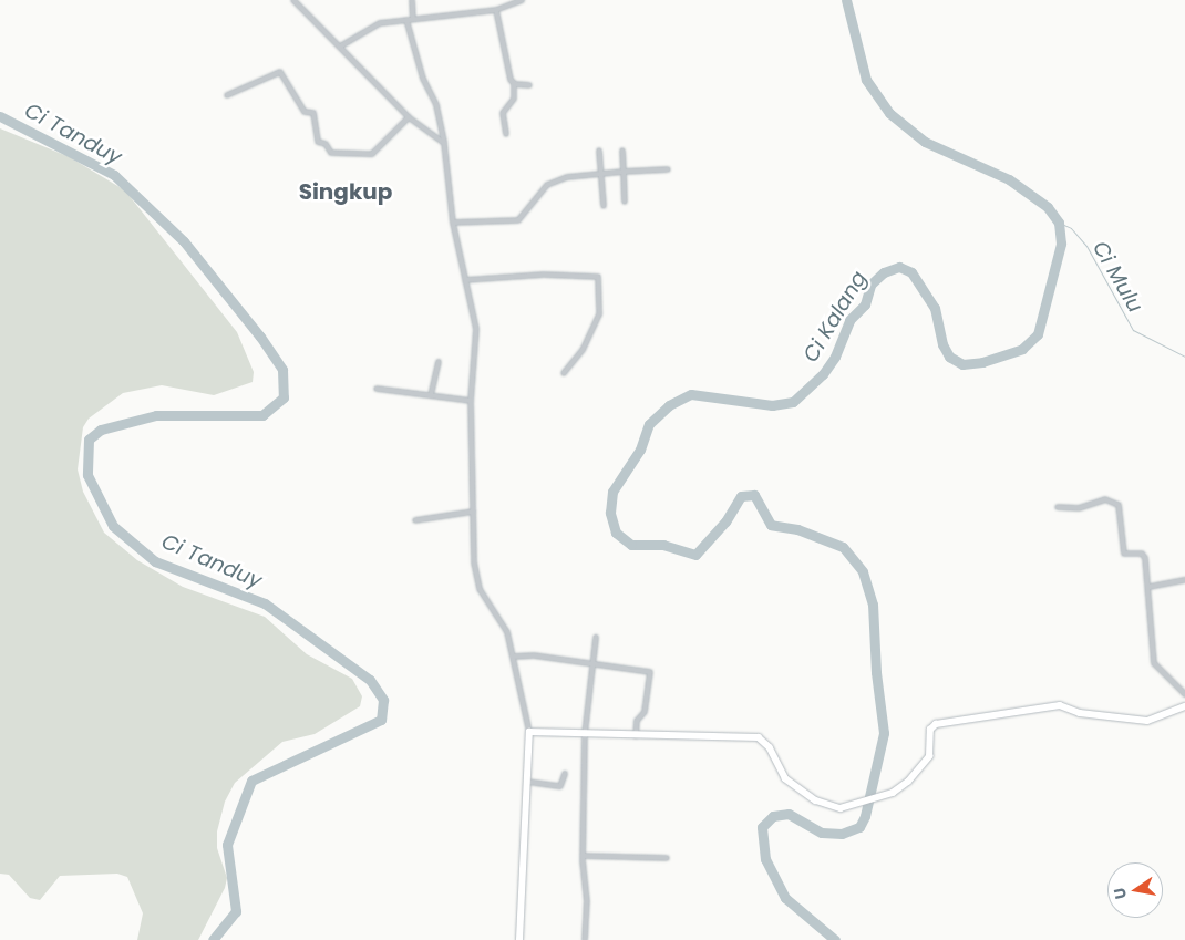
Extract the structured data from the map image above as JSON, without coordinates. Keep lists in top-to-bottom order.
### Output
{
  "districts": ["Singkup"],
  "water": ["Ci Tanduy", "Ci Mulu", "Ci Kalang"],
  "north": "left"
}
